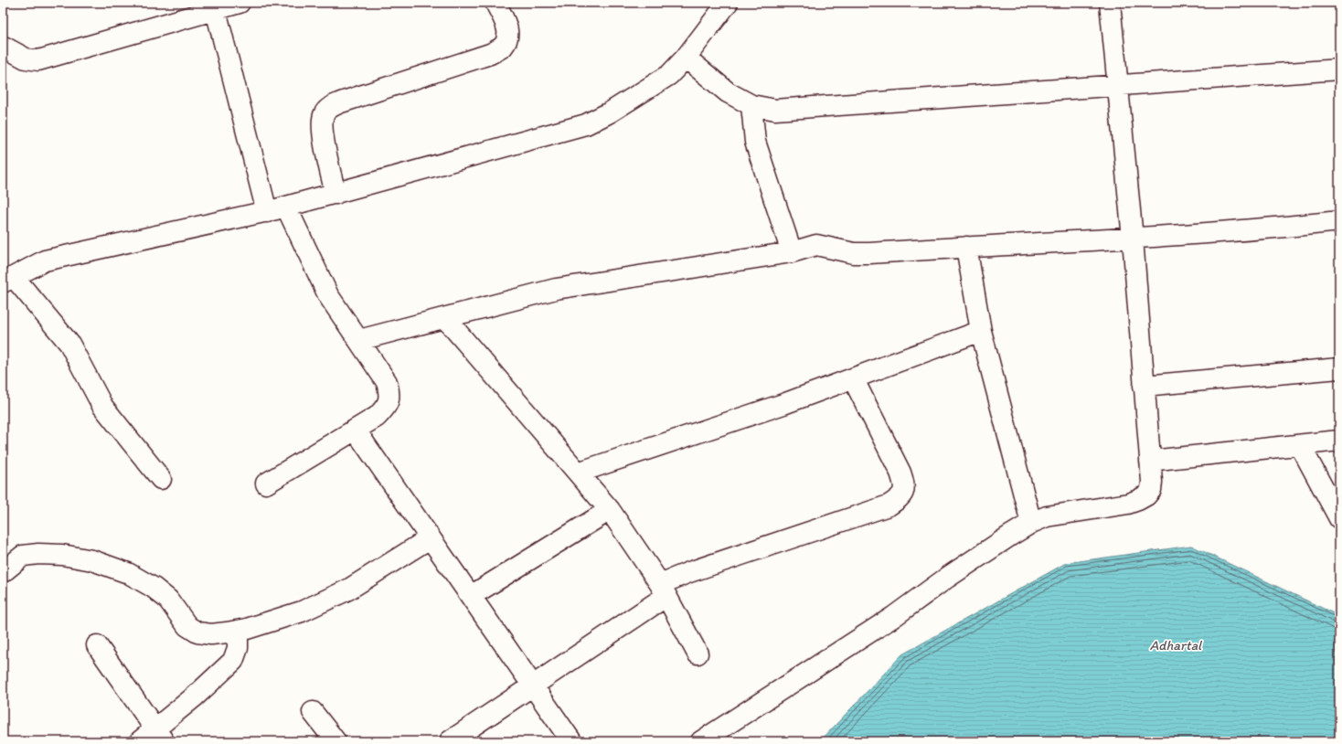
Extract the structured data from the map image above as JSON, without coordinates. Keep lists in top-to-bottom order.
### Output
{
  "water": ["Adhartal"]
}
